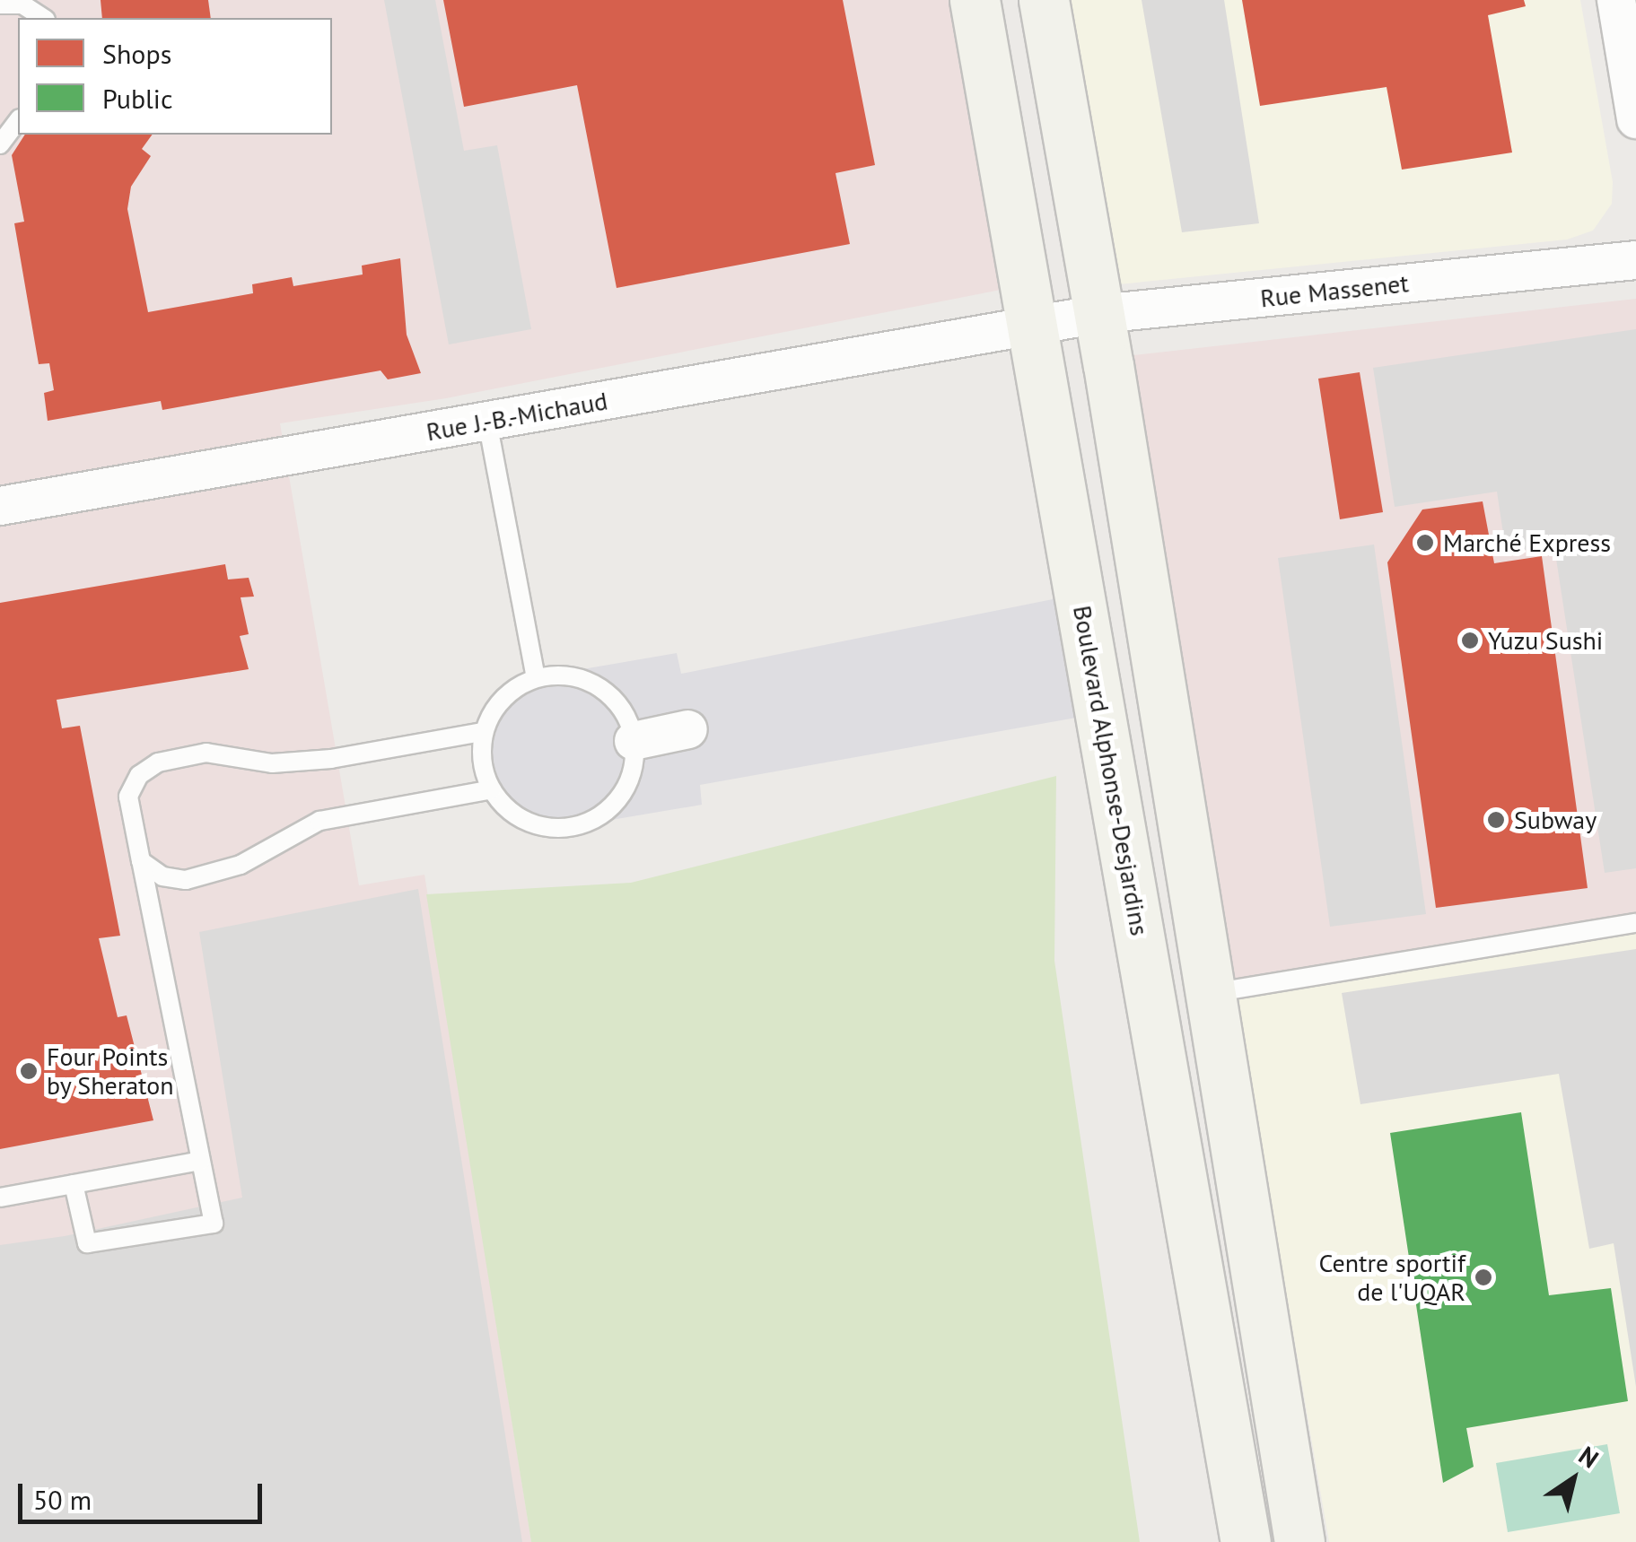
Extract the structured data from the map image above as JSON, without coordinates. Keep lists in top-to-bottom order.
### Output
{
  "streets": {
    "main road": ["Boulevard Alphonse-Desjardins"],
    "street": ["Rue Massenet", "Rue J.-B.-Michaud"]
  },
  "crossings": [
    ["Rue Massenet", "Rue J.-B.-Michaud"],
    ["Rue Massenet", "Boulevard Alphonse-Desjardins"],
    ["Rue J.-B.-Michaud", "Boulevard Alphonse-Desjardins"]
  ],
  "places": [
    "Marché Express",
    "Yuzu Sushi",
    "Subway",
    "Four Points by Sheraton",
    "Centre sportif de l'UQAR"
  ],
  "legend": ["Shops", "Public"],
  "scale_bar": "50 m",
  "north": "top right"
}
